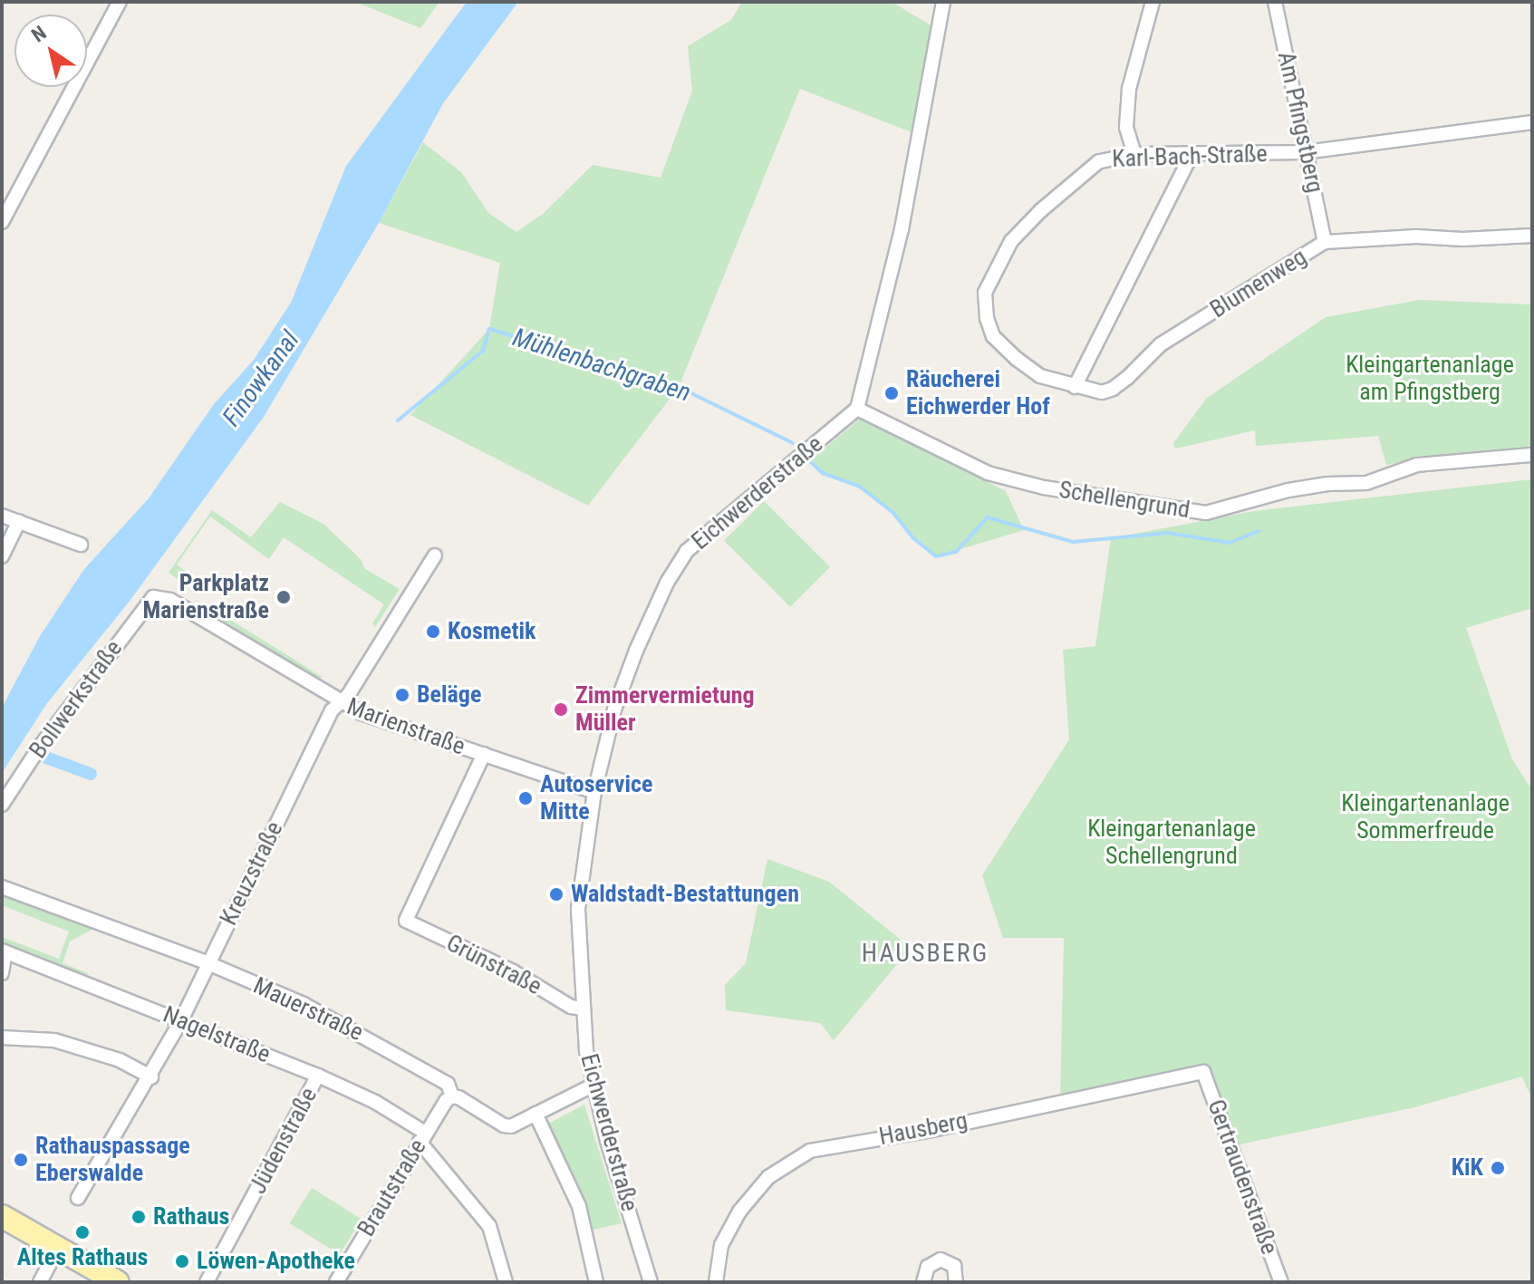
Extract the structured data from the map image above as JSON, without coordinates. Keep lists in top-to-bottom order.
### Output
{
  "streets": {
    "street": [
      "Am Pfingstberg",
      "Karl-Bach-Straße",
      "Blumenweg",
      "Eichwerderstraße",
      "Schellengrund",
      "Bollwerkstraße",
      "Marienstraße",
      "Kreuzstraße",
      "Grünstraße",
      "Mauerstraße",
      "Nagelstraße",
      "Hausberg",
      "Jüdenstraße",
      "Gertraudenstraße",
      "Brautstraße"
    ]
  },
  "crossings": [
    ["Am Pfingstberg", "Karl-Bach-Straße"],
    ["Am Pfingstberg", "Blumenweg"],
    ["Karl-Bach-Straße", "Blumenweg"],
    ["Eichwerderstraße", "Schellengrund"],
    ["Eichwerderstraße", "Marienstraße"],
    ["Eichwerderstraße", "Grünstraße"],
    ["Eichwerderstraße", "Mauerstraße"],
    ["Bollwerkstraße", "Marienstraße"],
    ["Marienstraße", "Kreuzstraße"],
    ["Marienstraße", "Grünstraße"],
    ["Kreuzstraße", "Mauerstraße"],
    ["Kreuzstraße", "Nagelstraße"],
    ["Mauerstraße", "Brautstraße"],
    ["Nagelstraße", "Jüdenstraße"],
    ["Nagelstraße", "Brautstraße"],
    ["Hausberg", "Gertraudenstraße"]
  ],
  "districts": ["HAUSBERG"],
  "water": ["Mühlenbachgraben", "Finowkanal"],
  "parks": ["Kleingartenanlage am Pfingstberg", "Kleingartenanlage Sommerfreude", "Kleingartenanlage Schellengrund"],
  "places": [
    "Räucherei Eichwerder Hof",
    "Parkplatz Marienstraße",
    "Kosmetik",
    "Beläge",
    "Zimmervermietung Müller",
    "Autoservice Mitte",
    "Waldstadt-Bestattungen",
    "Rathauspassage Eberswalde",
    "KiK",
    "Rathaus",
    "Altes Rathaus",
    "Löwen-Apotheke"
  ],
  "north": "top left"
}
